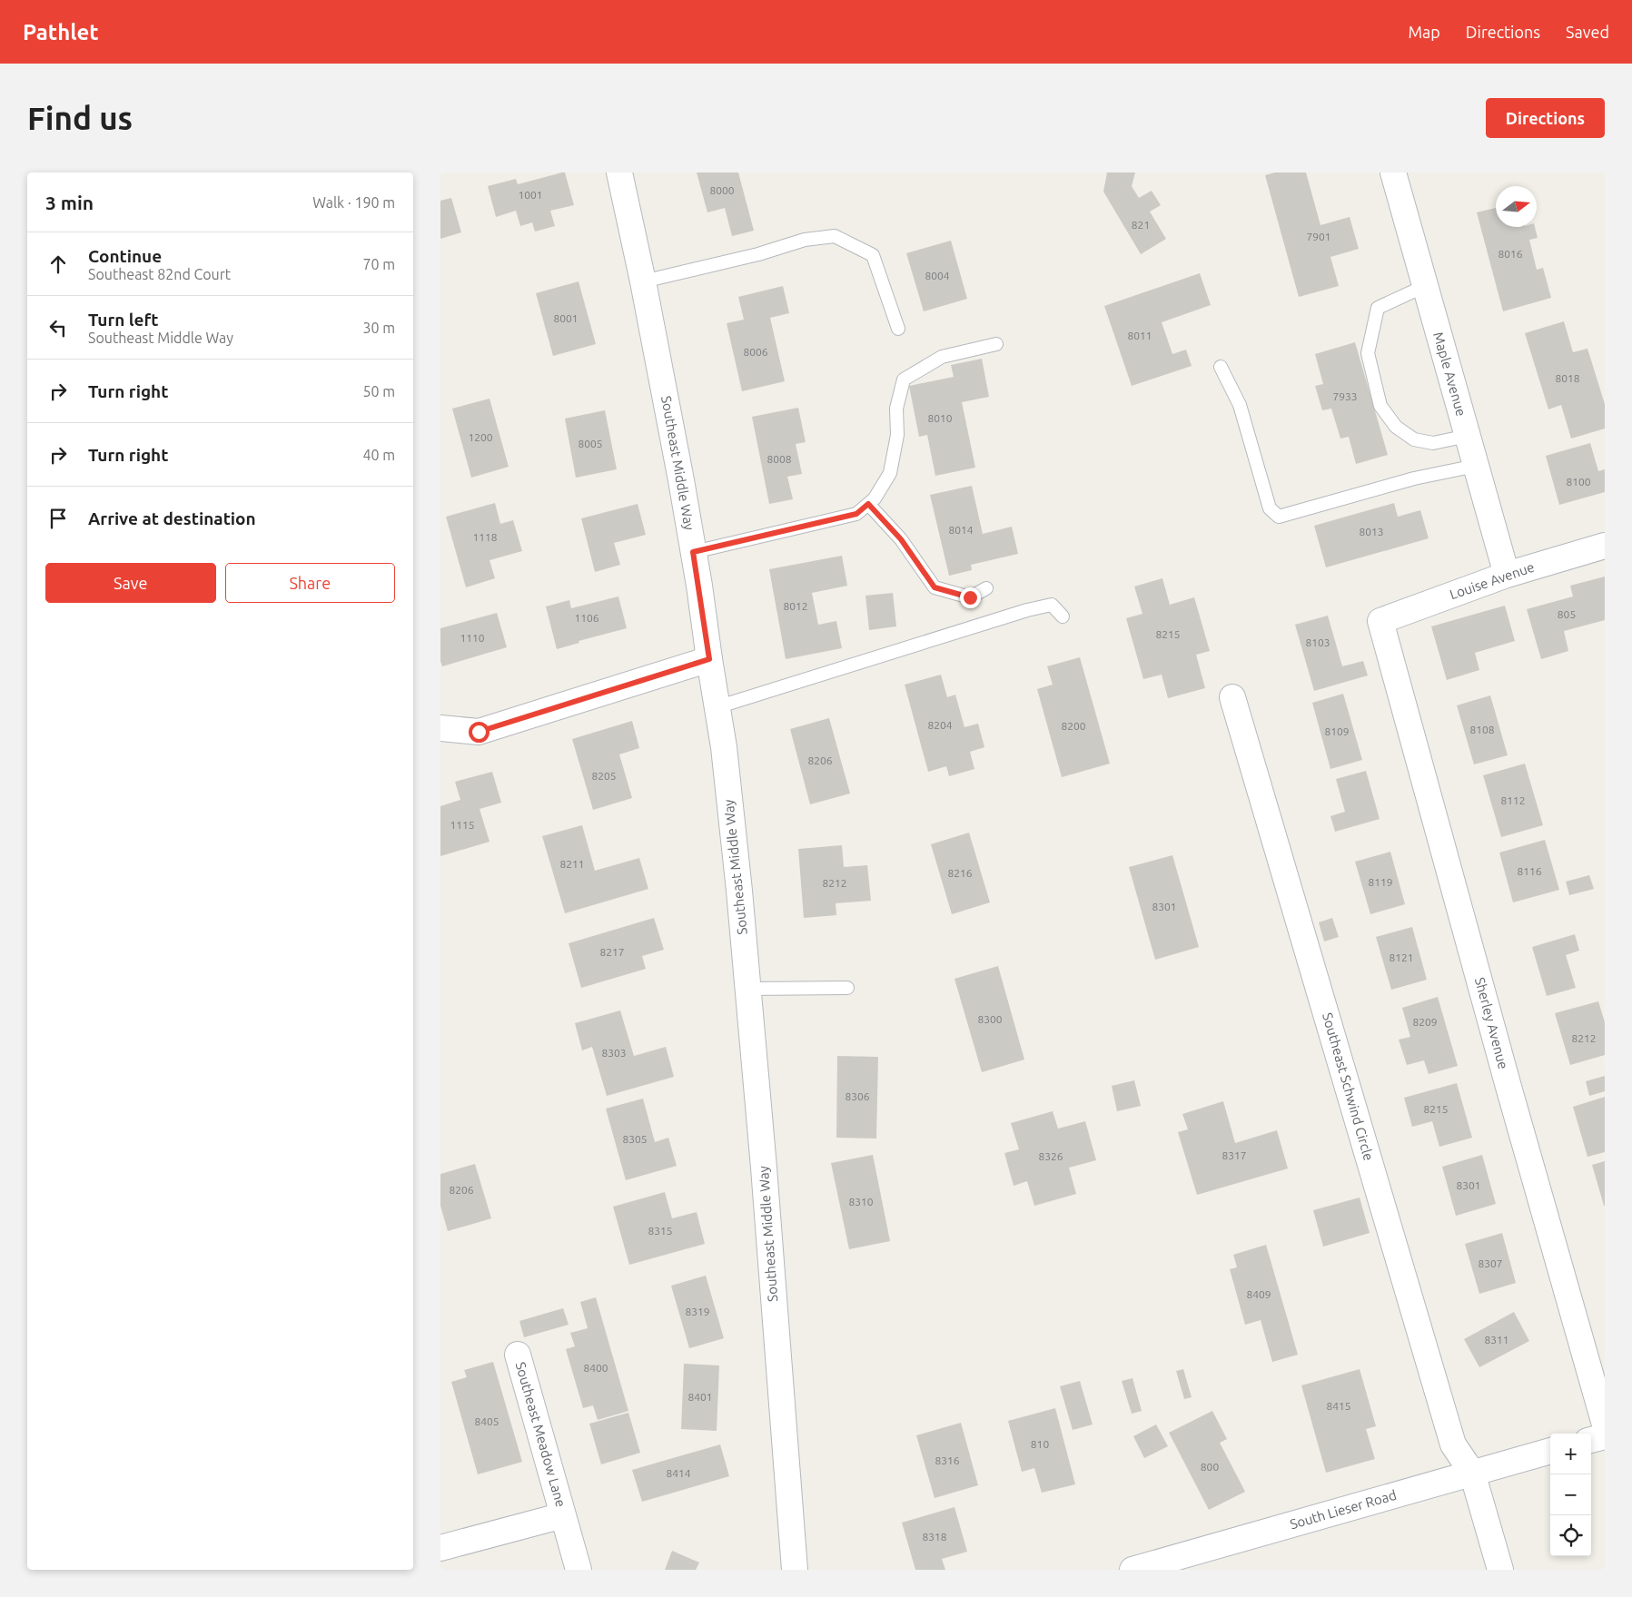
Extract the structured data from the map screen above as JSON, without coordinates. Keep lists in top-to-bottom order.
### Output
{
  "streets": {
    "street": [
      "Maple Avenue",
      "Southeast Middle Way",
      "Louise Avenue",
      "Sherley Avenue",
      "Southeast Schwind Circle",
      "Southeast Meadow Lane",
      "South Lieser Road"
    ]
  },
  "crossings": [
    ["Maple Avenue", "Louise Avenue"],
    ["Louise Avenue", "Sherley Avenue"],
    ["Southeast Schwind Circle", "South Lieser Road"]
  ],
  "house_numbers": [
    "8000",
    "1001",
    "821",
    "7901",
    "8016",
    "8004",
    "8001",
    "8011",
    "8006",
    "8018",
    "7933",
    "8010",
    "1200",
    "8005",
    "8008",
    "8100",
    "8014",
    "8013",
    "1118",
    "8012",
    "805",
    "1106",
    "8215",
    "1110",
    "8103",
    "8204",
    "8200",
    "8108",
    "8109",
    "8206",
    "8205",
    "8112",
    "1115",
    "8211",
    "8116",
    "8216",
    "8119",
    "8212",
    "8301",
    "8217",
    "8121",
    "8300",
    "8209",
    "8212",
    "8303",
    "8306",
    "8215",
    "8305",
    "8317",
    "8326",
    "8301",
    "8206",
    "8310",
    "8315",
    "8307",
    "8409",
    "8319",
    "8311",
    "8400",
    "8401",
    "8415",
    "8405",
    "810",
    "8316",
    "800",
    "8414",
    "8318"
  ],
  "north": "right",
  "page": {
    "header": "Pathlet",
    "nav": ["Map", "Directions", "Saved"],
    "buttons": [
      "Directions",
      ["Save", "Share"]
    ],
    "title": "Find us",
    "heading": ["3 min", "Walk · 190 m"],
    "list": [
      ["Continue", "Southeast 82nd Court", "70 m"],
      ["Turn left", "Southeast Middle Way", "30 m"],
      ["Turn right", "50 m"],
      ["Turn right", "40 m"],
      "Arrive at destination"
    ],
    "map_buttons": ["+", "−"]
  }
}
